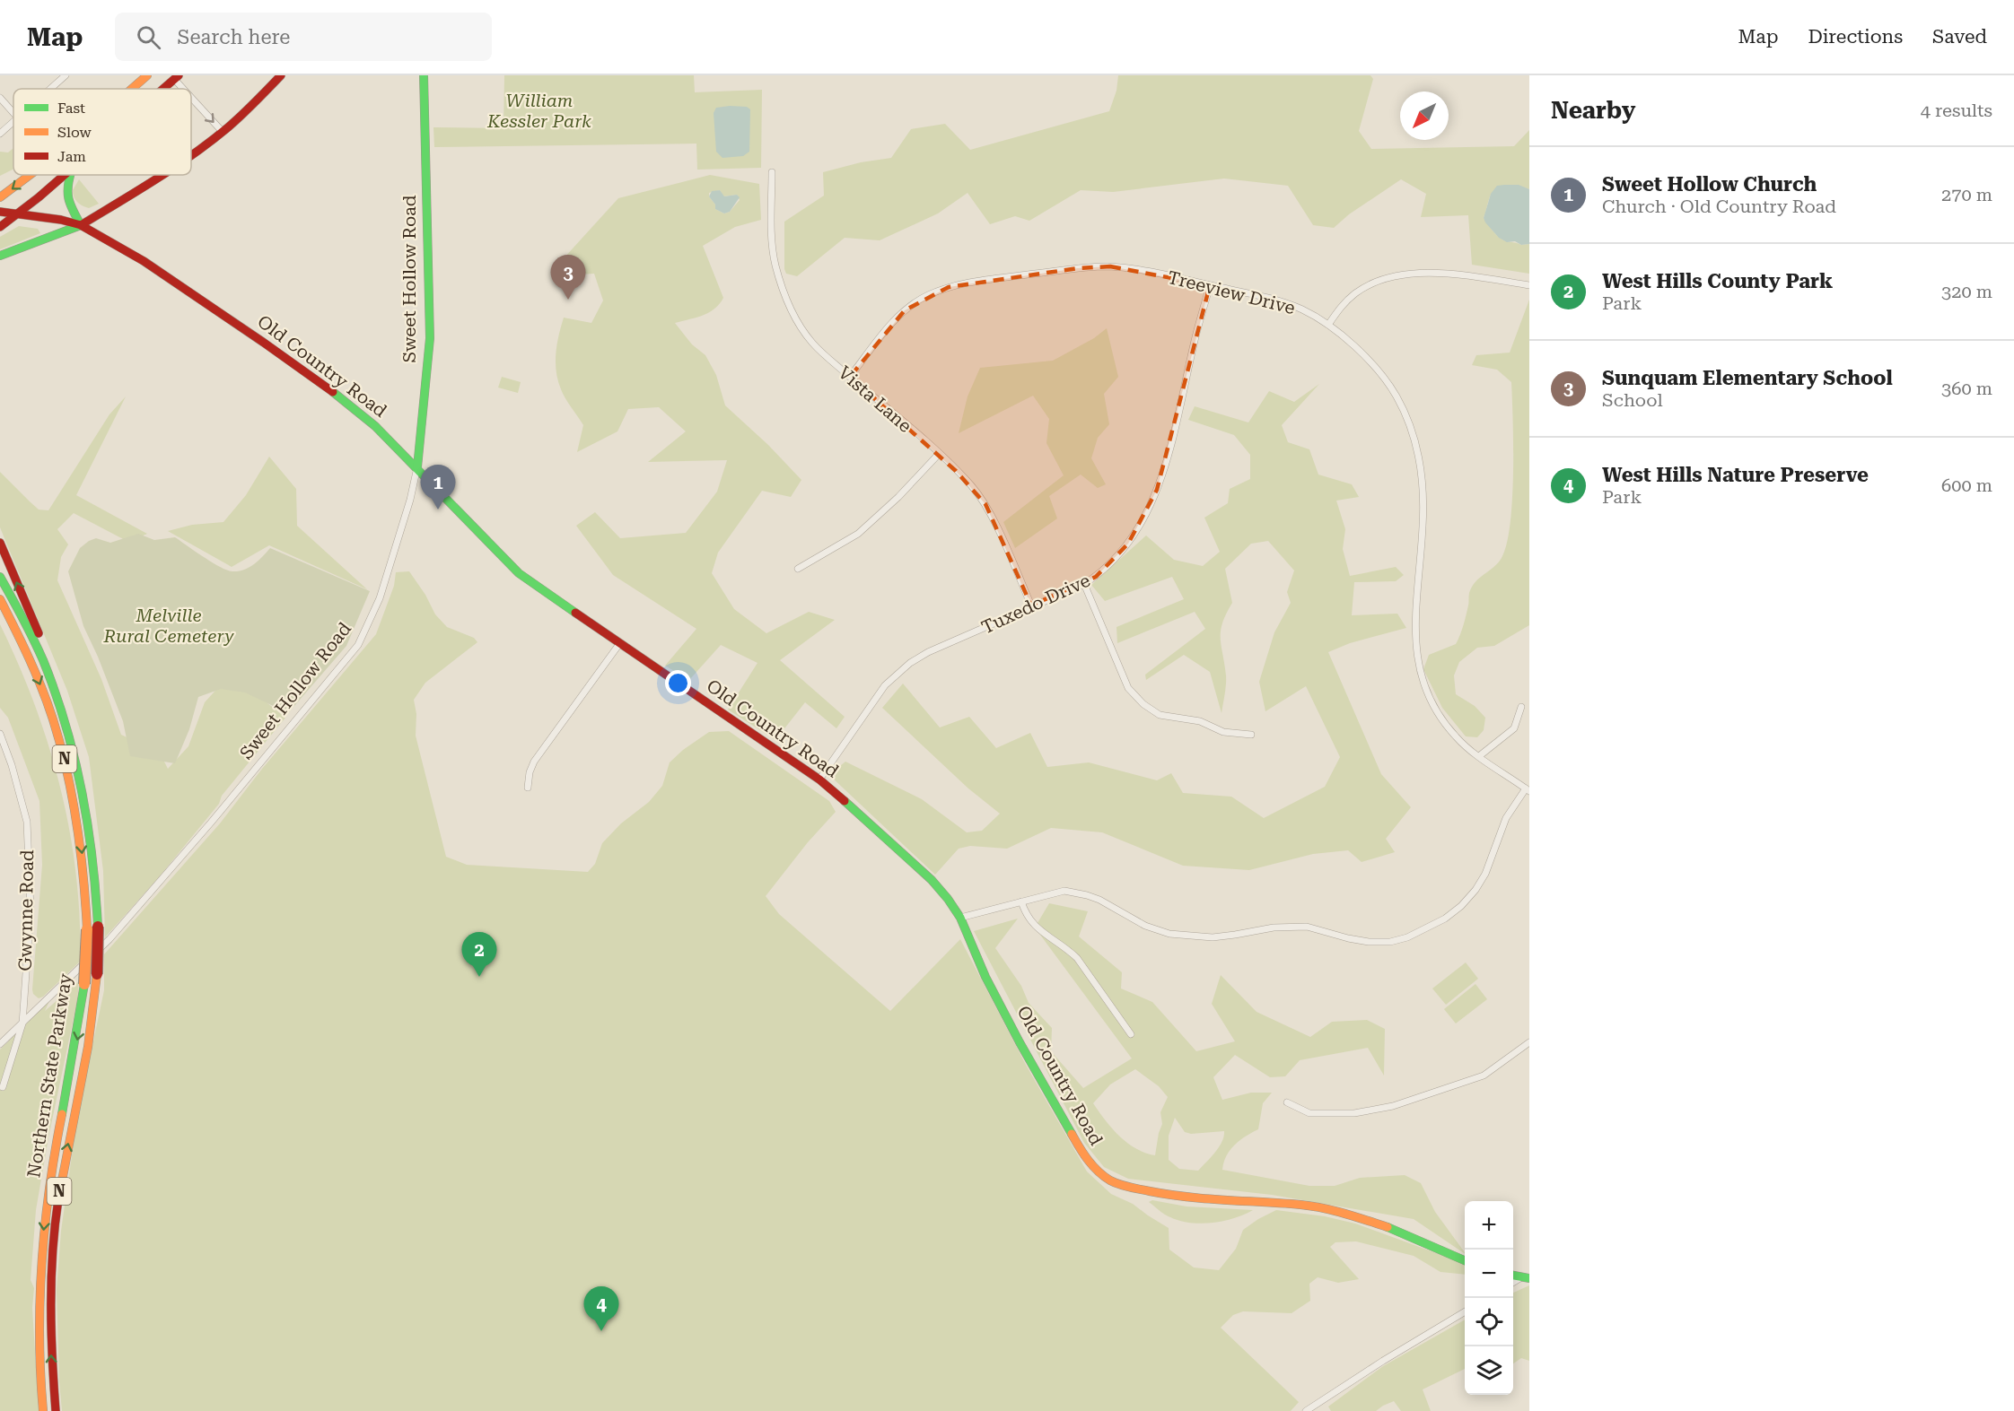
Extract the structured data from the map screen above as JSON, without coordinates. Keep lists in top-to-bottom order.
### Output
{
  "streets": {
    "main road": [
      "Sweet Hollow Road",
      "Old Country Road",
      "N",
      "Northern State Parkway"
    ],
    "street": [
      "Treeview Drive",
      "Vista Lane",
      "Tuxedo Drive",
      "Gwynne Road"
    ]
  },
  "crossings": [
    ["Sweet Hollow Road", "Old Country Road"],
    ["Sweet Hollow Road", "Gwynne Road"],
    ["Treeview Drive", "Vista Lane"],
    ["Treeview Drive", "Tuxedo Drive"],
    ["Old Country Road", "Tuxedo Drive"],
    ["Vista Lane", "Tuxedo Drive"]
  ],
  "parks": ["William Kessler Park", "Melville Rural Cemetery"],
  "legend": ["Fast", "Slow", "Jam"],
  "north": "bottom left",
  "page": {
    "header": "Map",
    "search": "Search here",
    "nav": ["Map", "Directions", "Saved"],
    "heading": ["Nearby", "4 results"],
    "list": [
      {
        "mark": "1",
        "name": "Sweet Hollow Church",
        "note": "Church · Old Country Road",
        "value": "270 m"
      },
      {
        "mark": "2",
        "name": "West Hills County Park",
        "note": "Park",
        "value": "320 m"
      },
      {
        "mark": "3",
        "name": "Sunquam Elementary School",
        "note": "School",
        "value": "360 m"
      },
      {
        "mark": "4",
        "name": "West Hills Nature Preserve",
        "note": "Park",
        "value": "600 m"
      }
    ],
    "pins": [
      "3",
      "1",
      "2",
      "4"
    ],
    "map_buttons": ["+", "−"]
  }
}
